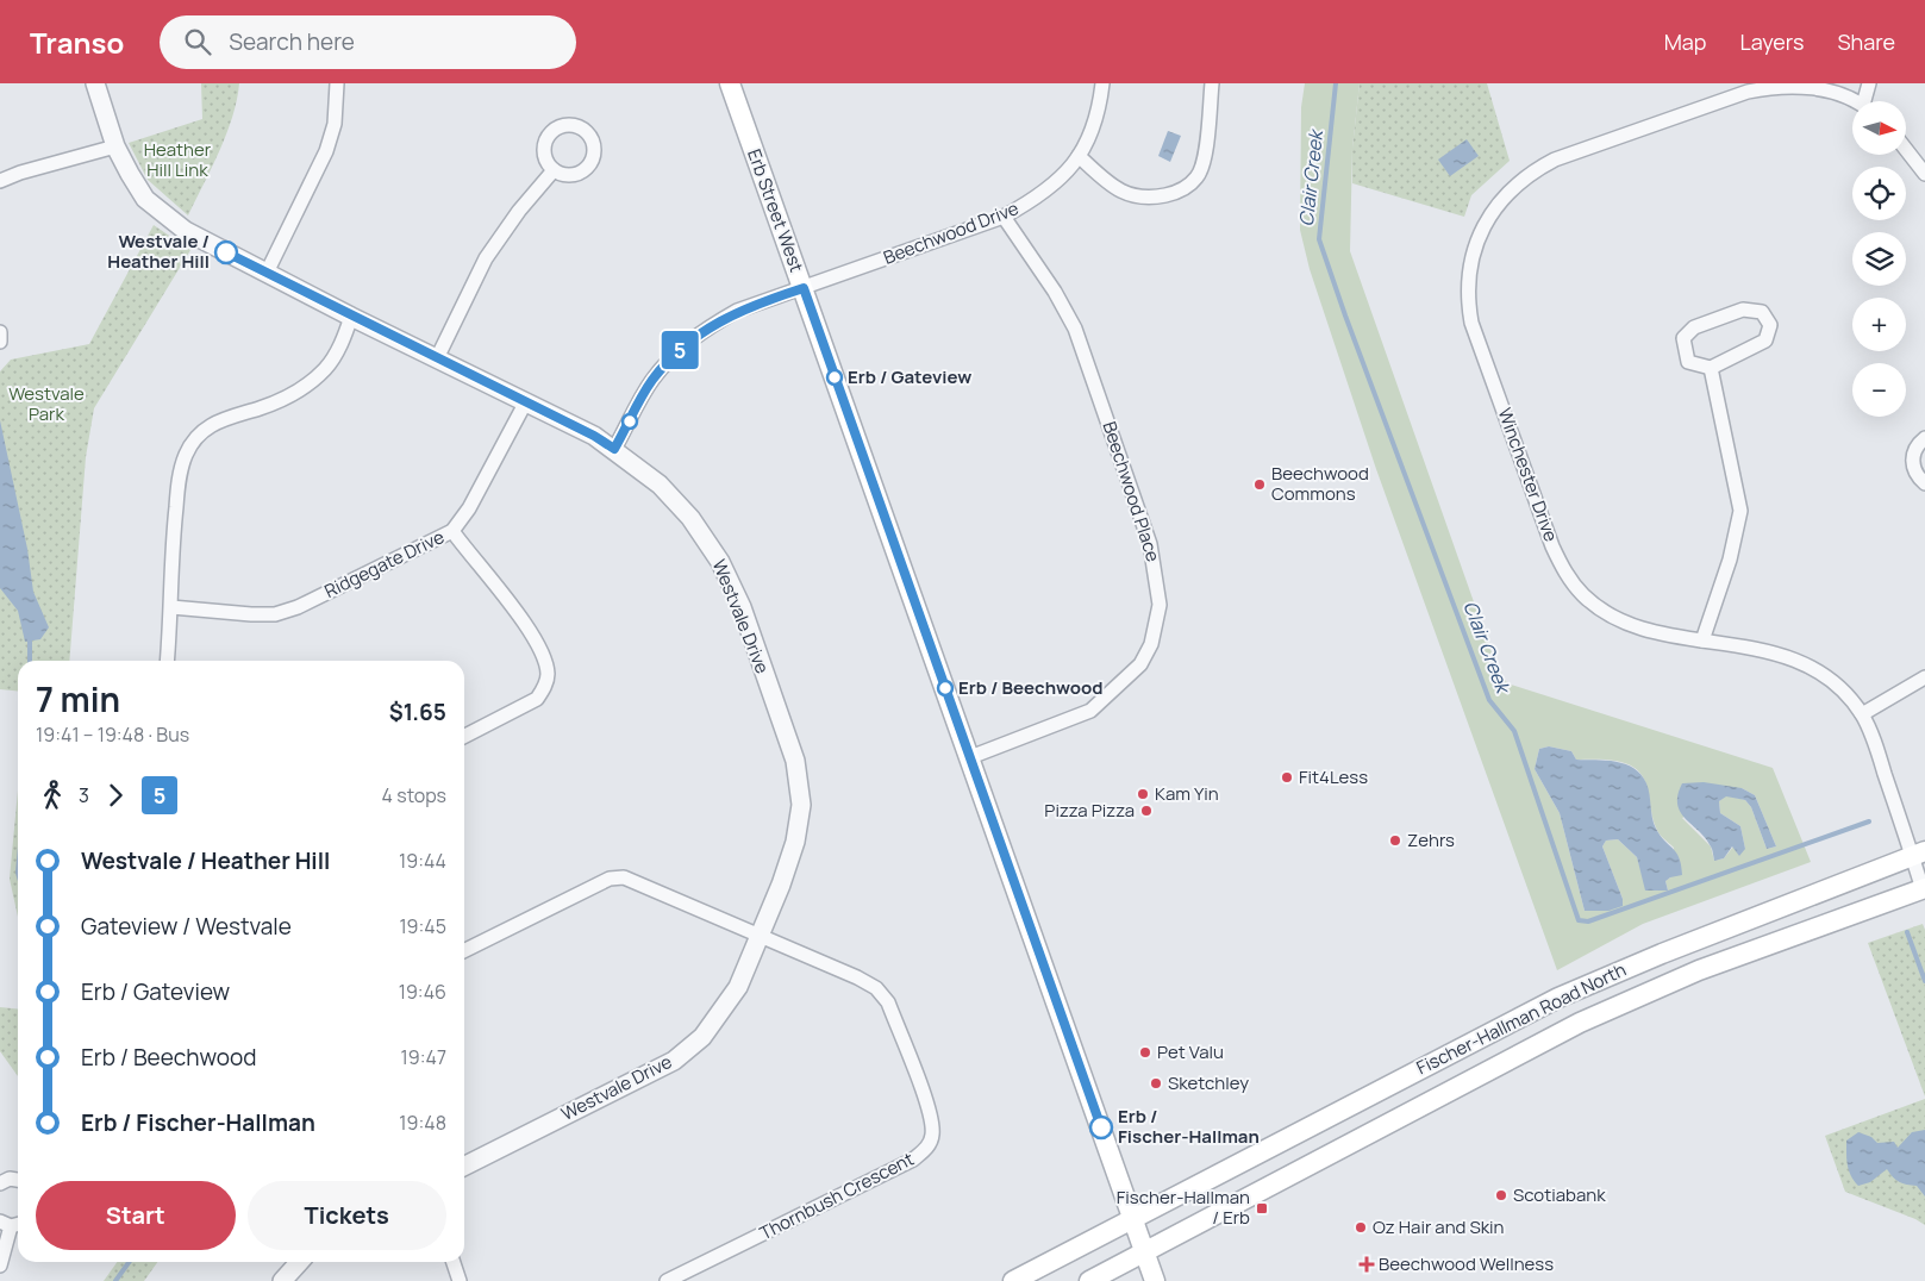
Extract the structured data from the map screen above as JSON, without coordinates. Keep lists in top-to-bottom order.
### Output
{
  "streets": {
    "main road": ["Erb Street West", "Fischer-Hallman Road North"],
    "street": [
      "Beechwood Drive",
      "Winchester Drive",
      "Beechwood Place",
      "Ridgegate Drive",
      "Westvale Drive",
      "Thornbush Crescent"
    ]
  },
  "crossings": [
    ["Erb Street West", "Beechwood Drive"],
    ["Erb Street West", "Beechwood Place"],
    ["Erb Street West", "Fischer-Hallman Road North"],
    ["Beechwood Drive", "Beechwood Place"],
    ["Beechwood Drive", "Westvale Drive"],
    ["Winchester Drive", "Fischer-Hallman Road North"],
    ["Ridgegate Drive", "Westvale Drive"],
    ["Westvale Drive", "Thornbush Crescent"]
  ],
  "water": ["Clair Creek"],
  "parks": ["Heather Hill Link", "Westvale Park"],
  "places": {
    "other": [
      "Westvale / Heather Hill",
      "Erb / Gateview",
      "Beechwood Commons",
      "Erb / Beechwood",
      "Fit4Less",
      "Kam Yin",
      "Pizza Pizza",
      "Zehrs",
      "Pet Valu",
      "Sketchley",
      "Erb / Fischer-Hallman",
      "Scotiabank",
      "Oz Hair and Skin"
    ],
    "transit": ["Fischer-Hallman / Erb"],
    "health": ["Beechwood Wellness"]
  },
  "lines": ["bus line 5"],
  "north": "right",
  "page": {
    "header": "Transo",
    "search": "Search here",
    "nav": ["Map", "Layers", "Share"],
    "on_map": "5",
    "map_buttons": ["+", "−"],
    "heading": ["7 min", "19:41 – 19:48 · Bus", "$1.65"],
    "legs": ["3", "5", "4 stops"],
    "list": [
      {
        "name": "Westvale / Heather Hill",
        "value": "19:44"
      },
      {
        "name": "Gateview / Westvale",
        "value": "19:45"
      },
      {
        "name": "Erb / Gateview",
        "value": "19:46"
      },
      {
        "name": "Erb / Beechwood",
        "value": "19:47"
      },
      {
        "name": "Erb / Fischer-Hallman",
        "value": "19:48"
      }
    ],
    "buttons": ["Start", "Tickets"]
  }
}
